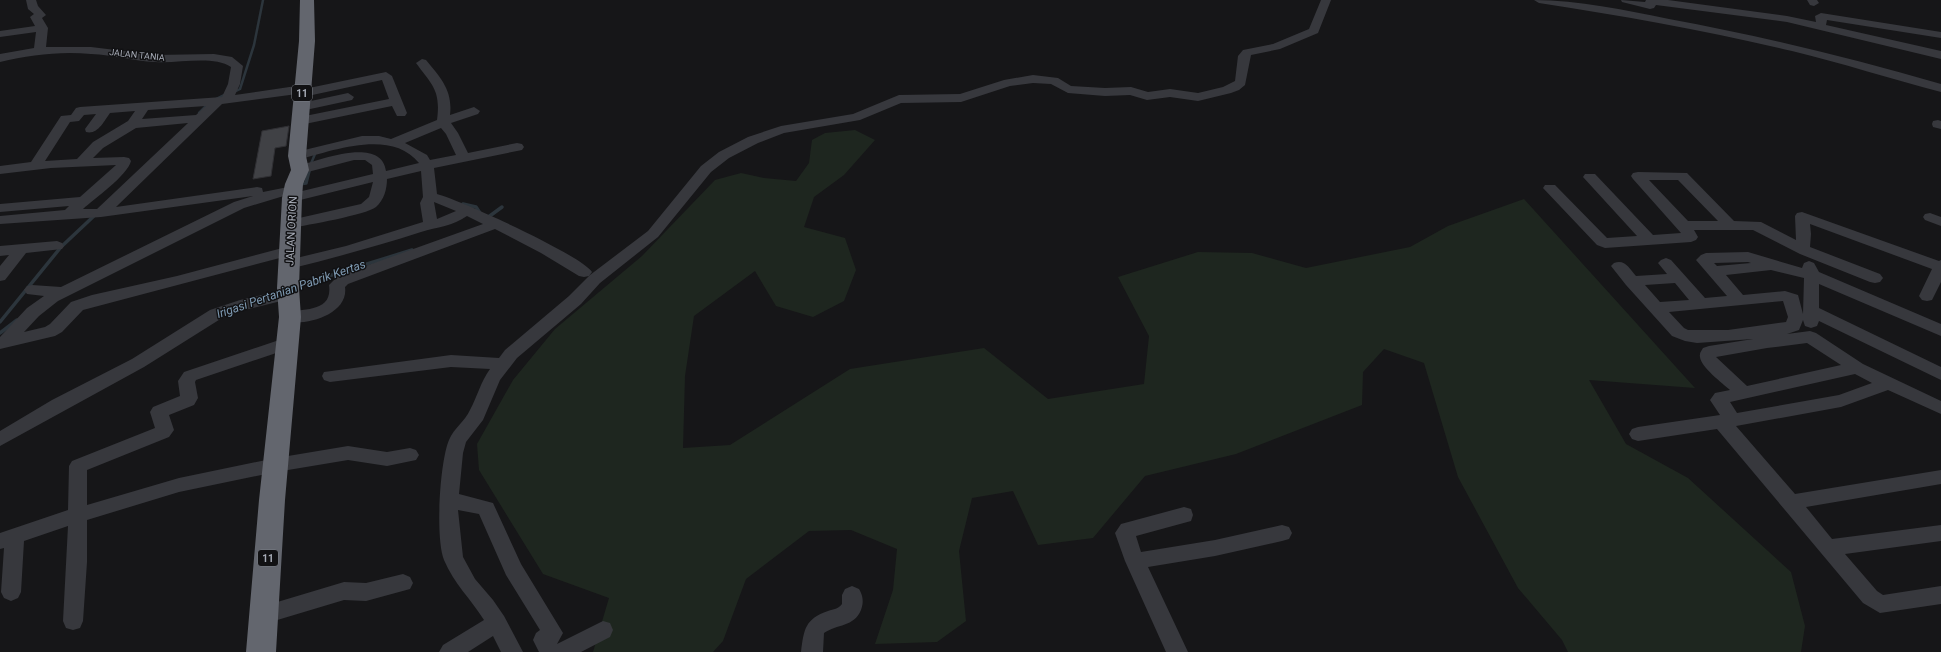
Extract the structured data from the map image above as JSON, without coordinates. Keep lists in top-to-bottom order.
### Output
{
  "streets": {
    "highway": ["11", "JALAN ORION"],
    "street": ["JALAN TANIA"]
  },
  "crossings": [
    ["11", "JALAN ORION"]
  ],
  "water": ["Irigasi Pertanian Pabrik Kertas"]
}
